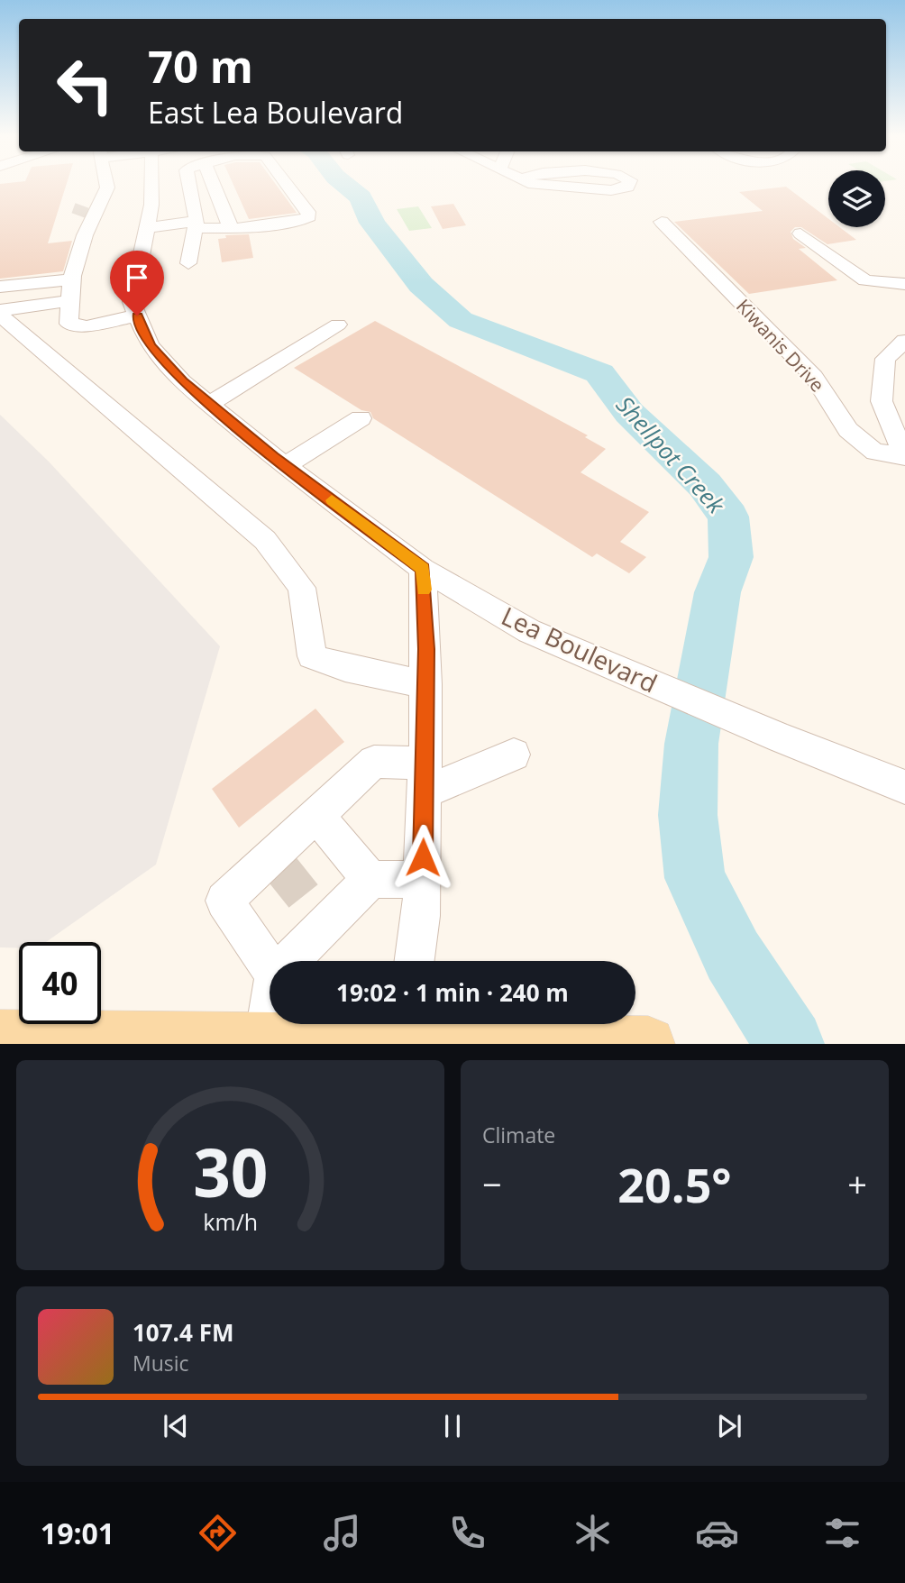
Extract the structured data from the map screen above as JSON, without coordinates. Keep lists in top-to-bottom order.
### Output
{
  "streets": {
    "street": ["Kiwanis Drive", "Lea Boulevard"]
  },
  "water": ["Shellpot Creek"],
  "page": {
    "turn": ["70 m", "East Lea Boulevard"],
    "limit": "40",
    "trip": "19:02 · 1 min · 240 m",
    "tile": "Climate",
    "heat": ["−", "20.5°", "+"],
    "song": ["107.4 FM", "Music"],
    "tabs": "19:01",
    "gauge": ["30", "km/h"]
  }
}
